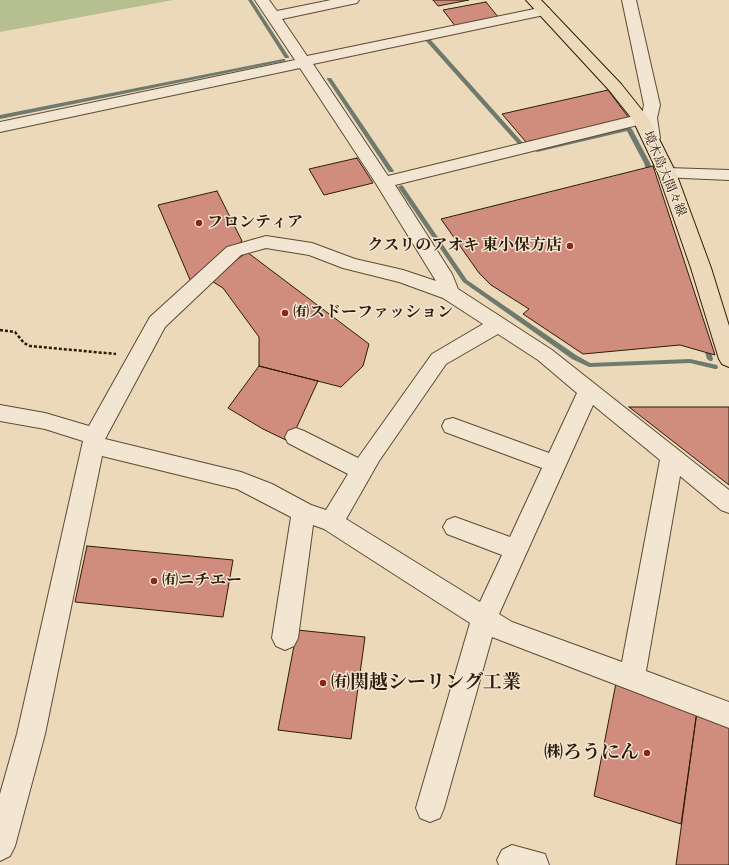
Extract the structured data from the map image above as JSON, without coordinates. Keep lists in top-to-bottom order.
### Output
{
  "streets": {
    "main road": ["境木島大間々線"]
  },
  "places": [
    "フロンティア",
    "クスリのアオキ 東小保方店",
    "㈲スドーファッション",
    "㈲ニチエー",
    "㈲関越シーリング工業",
    "㈱ろうにん"
  ]
}
